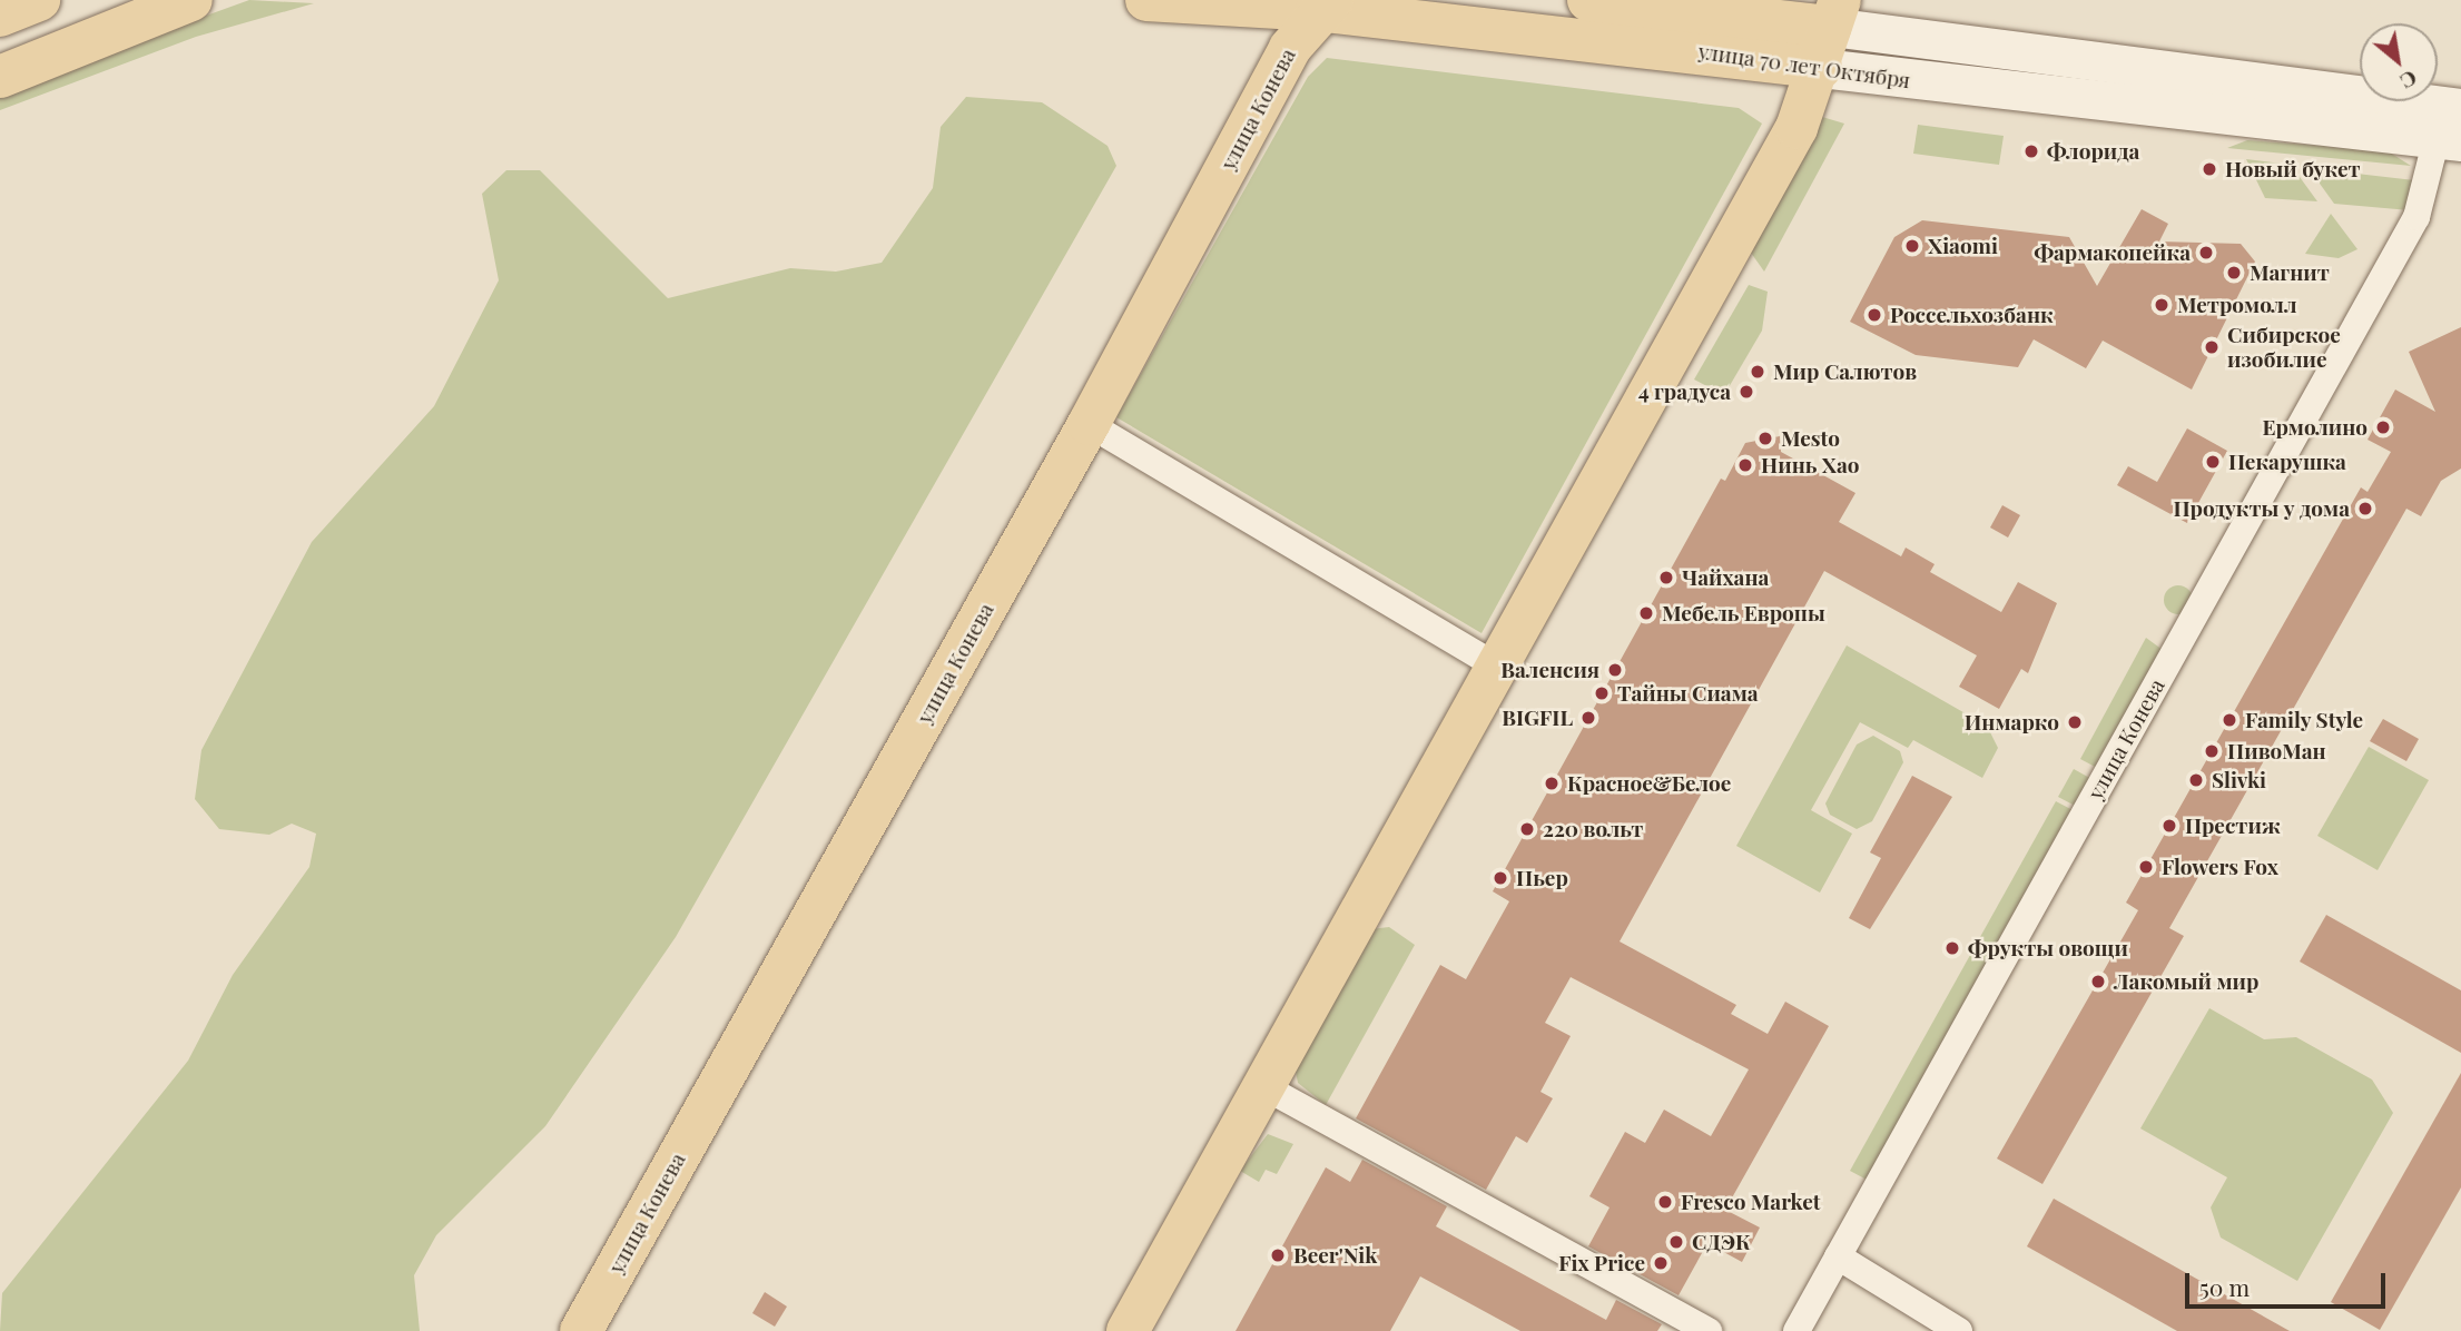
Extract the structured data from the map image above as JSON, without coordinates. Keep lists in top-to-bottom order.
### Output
{
  "streets": {
    "main road": ["улица 70 лет Октября", "улица Конева"]
  },
  "crossings": [
    ["улица 70 лет Октября", "улица Конева"]
  ],
  "places": [
    "Флорида",
    "Новый букет",
    "Xiaomi",
    "Фармакопейка",
    "Магнит",
    "Метромолл",
    "Россельхозбанк",
    "Сибирское изобилие",
    "Мир Салютов",
    "4 градуса",
    "Ермолино",
    "Mesto",
    "Пекарушка",
    "Нинь Хао",
    "Продукты у дома",
    "Чайхана",
    "Мебель Европы",
    "Валенсия",
    "Тайны Сиама",
    "BIGFIL",
    "Family Style",
    "Инмарко",
    "ПивоМан",
    "Slivki",
    "Красное&Белое",
    "Престиж",
    "220 вольт",
    "Flowers Fox",
    "Пьер",
    "Фрукты овощи",
    "Лакомый мир",
    "Fresco Market",
    "СДЭК",
    "Beer'Nik",
    "Fix Price"
  ],
  "scale_bar": "50 m",
  "north": "bottom right"
}
